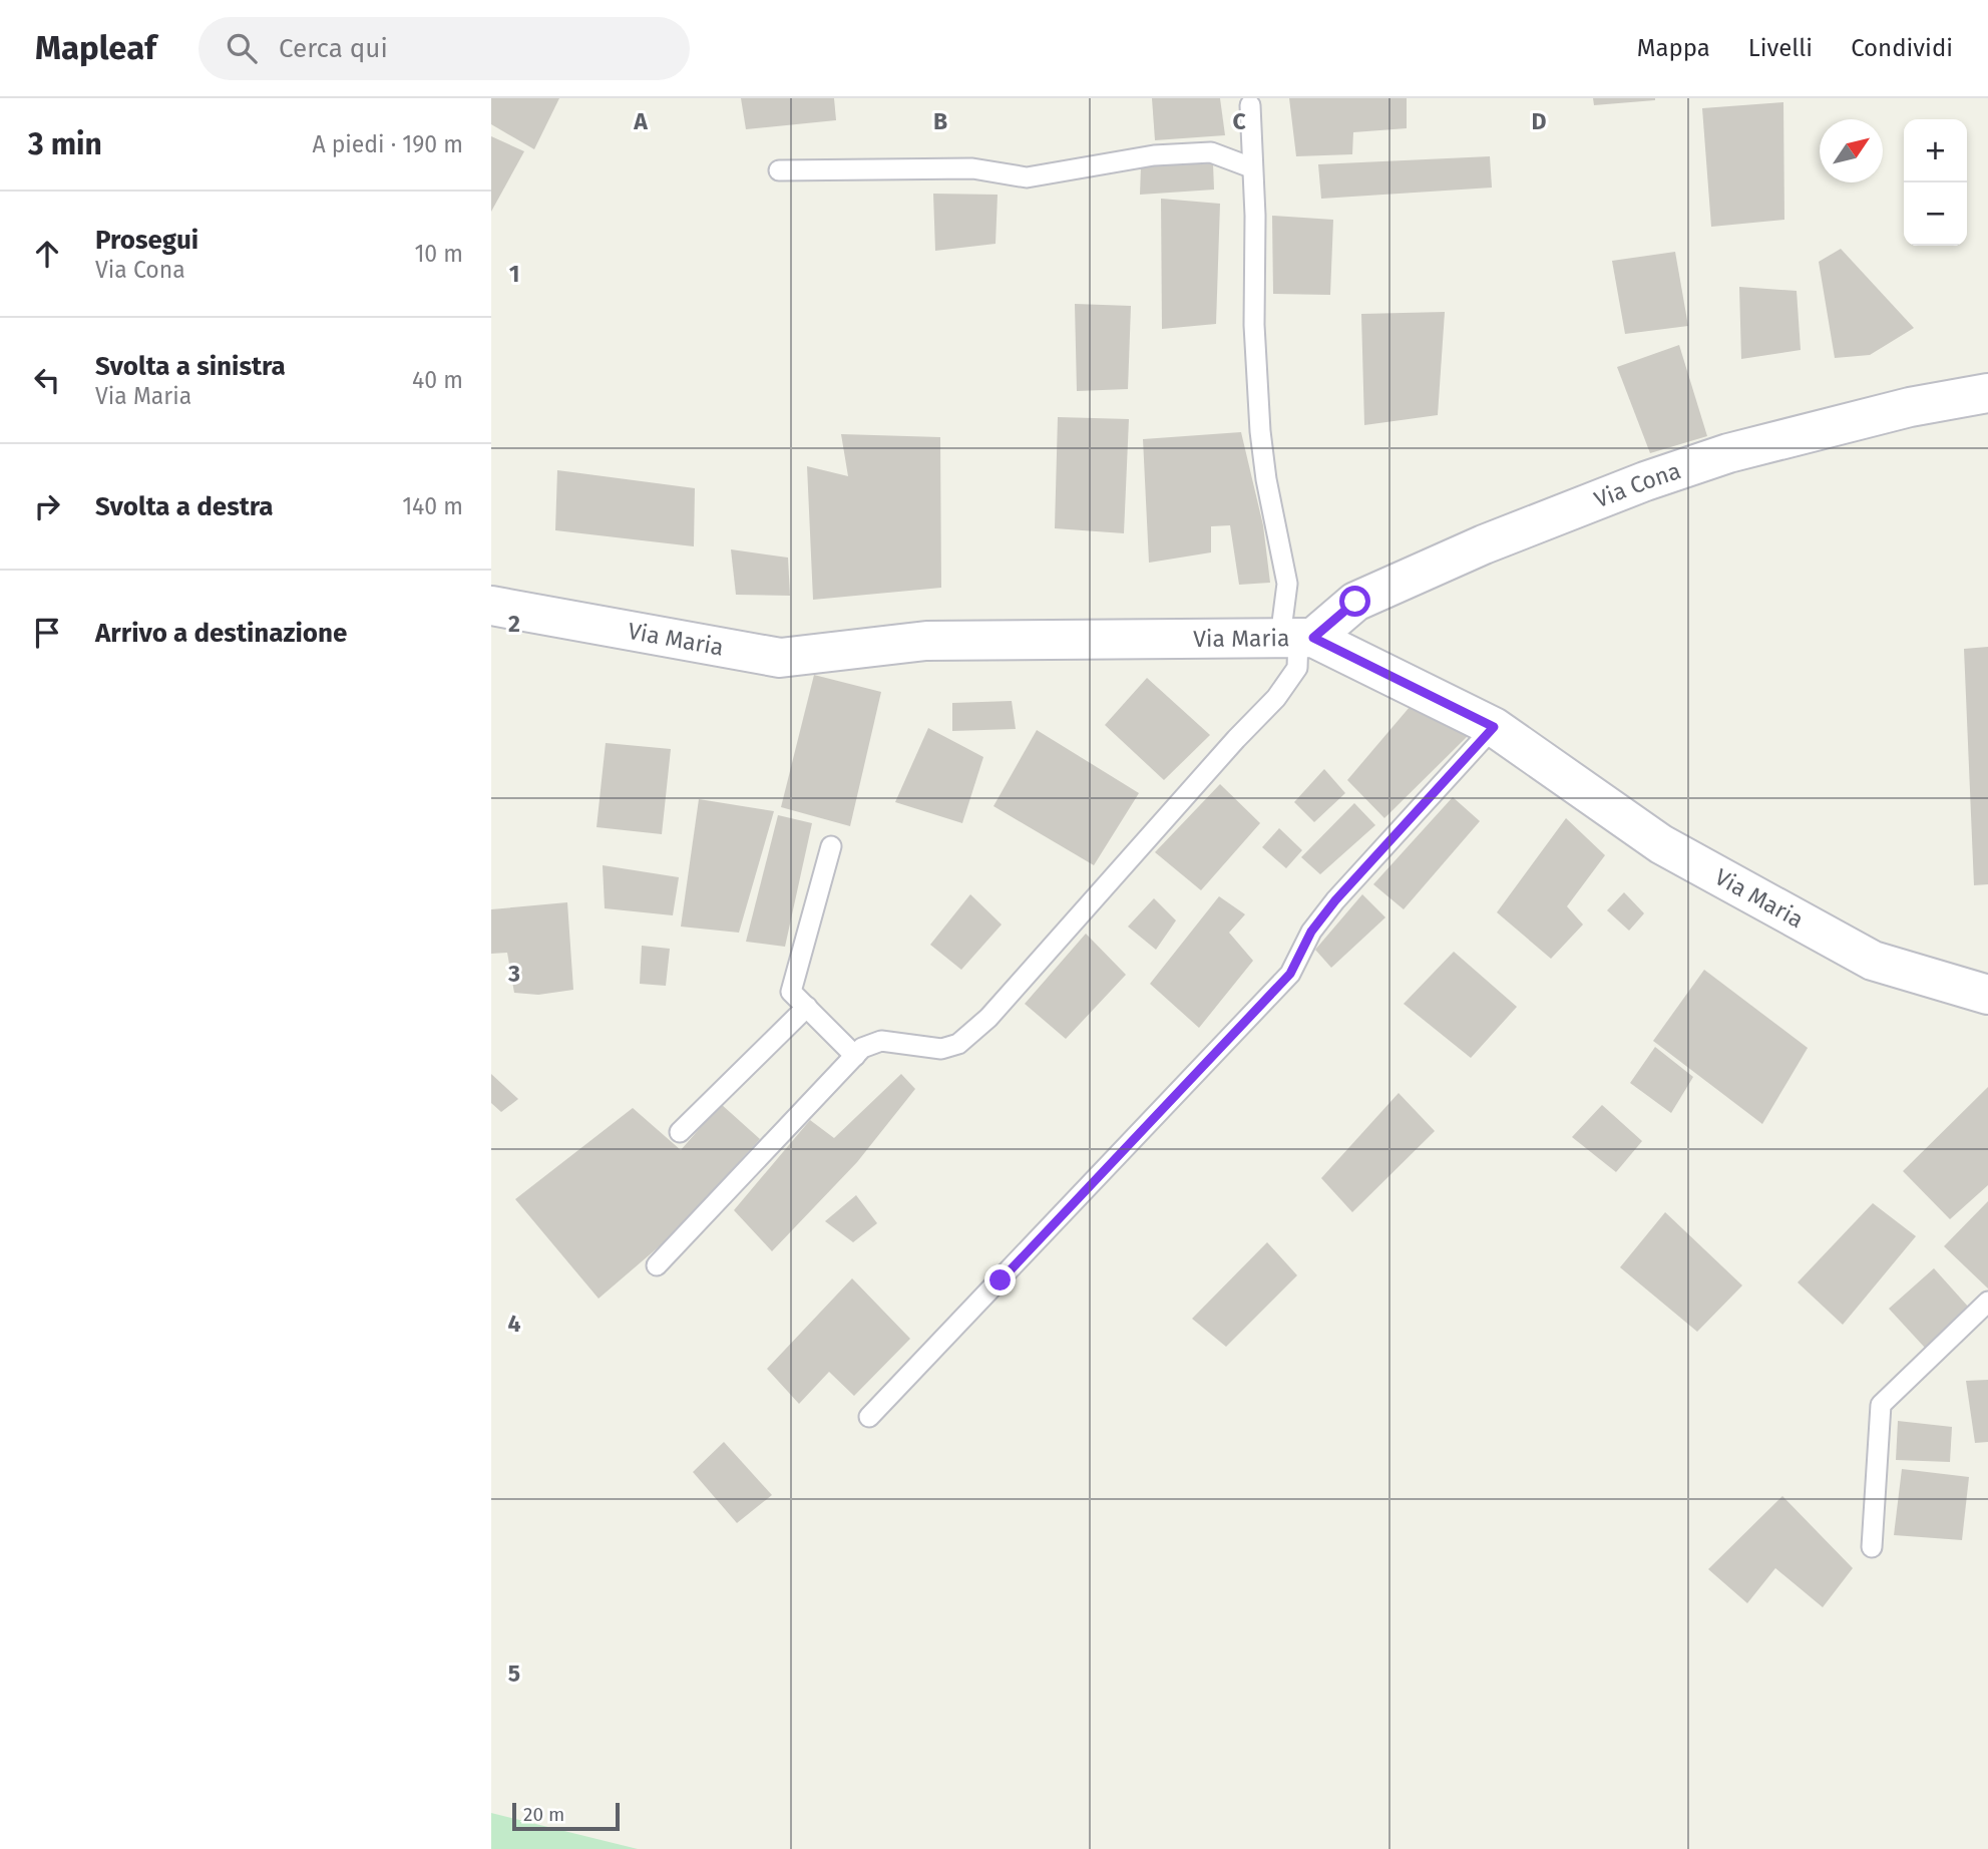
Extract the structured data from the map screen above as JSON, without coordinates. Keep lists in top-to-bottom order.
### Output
{
  "streets": {
    "street": ["Via Cona", "Via Maria"]
  },
  "crossings": [
    ["Via Cona", "Via Maria"]
  ],
  "scale_bar": "20 m",
  "north": "top right",
  "page": {
    "header": "Mapleaf",
    "search": "Cerca qui",
    "nav": ["Mappa", "Livelli", "Condividi"],
    "heading": ["3 min", "A piedi · 190 m"],
    "map_buttons": ["+", "−"],
    "list": [
      ["Prosegui", "Via Cona", "10 m"],
      ["Svolta a sinistra", "Via Maria", "40 m"],
      ["Svolta a destra", "140 m"],
      "Arrivo a destinazione"
    ],
    "scale": "20 m"
  },
  "grid": {
    "columns": [
      "A",
      "B",
      "C",
      "D"
    ],
    "rows": [
      "1",
      "2",
      "3",
      "4",
      "5"
    ]
  }
}
